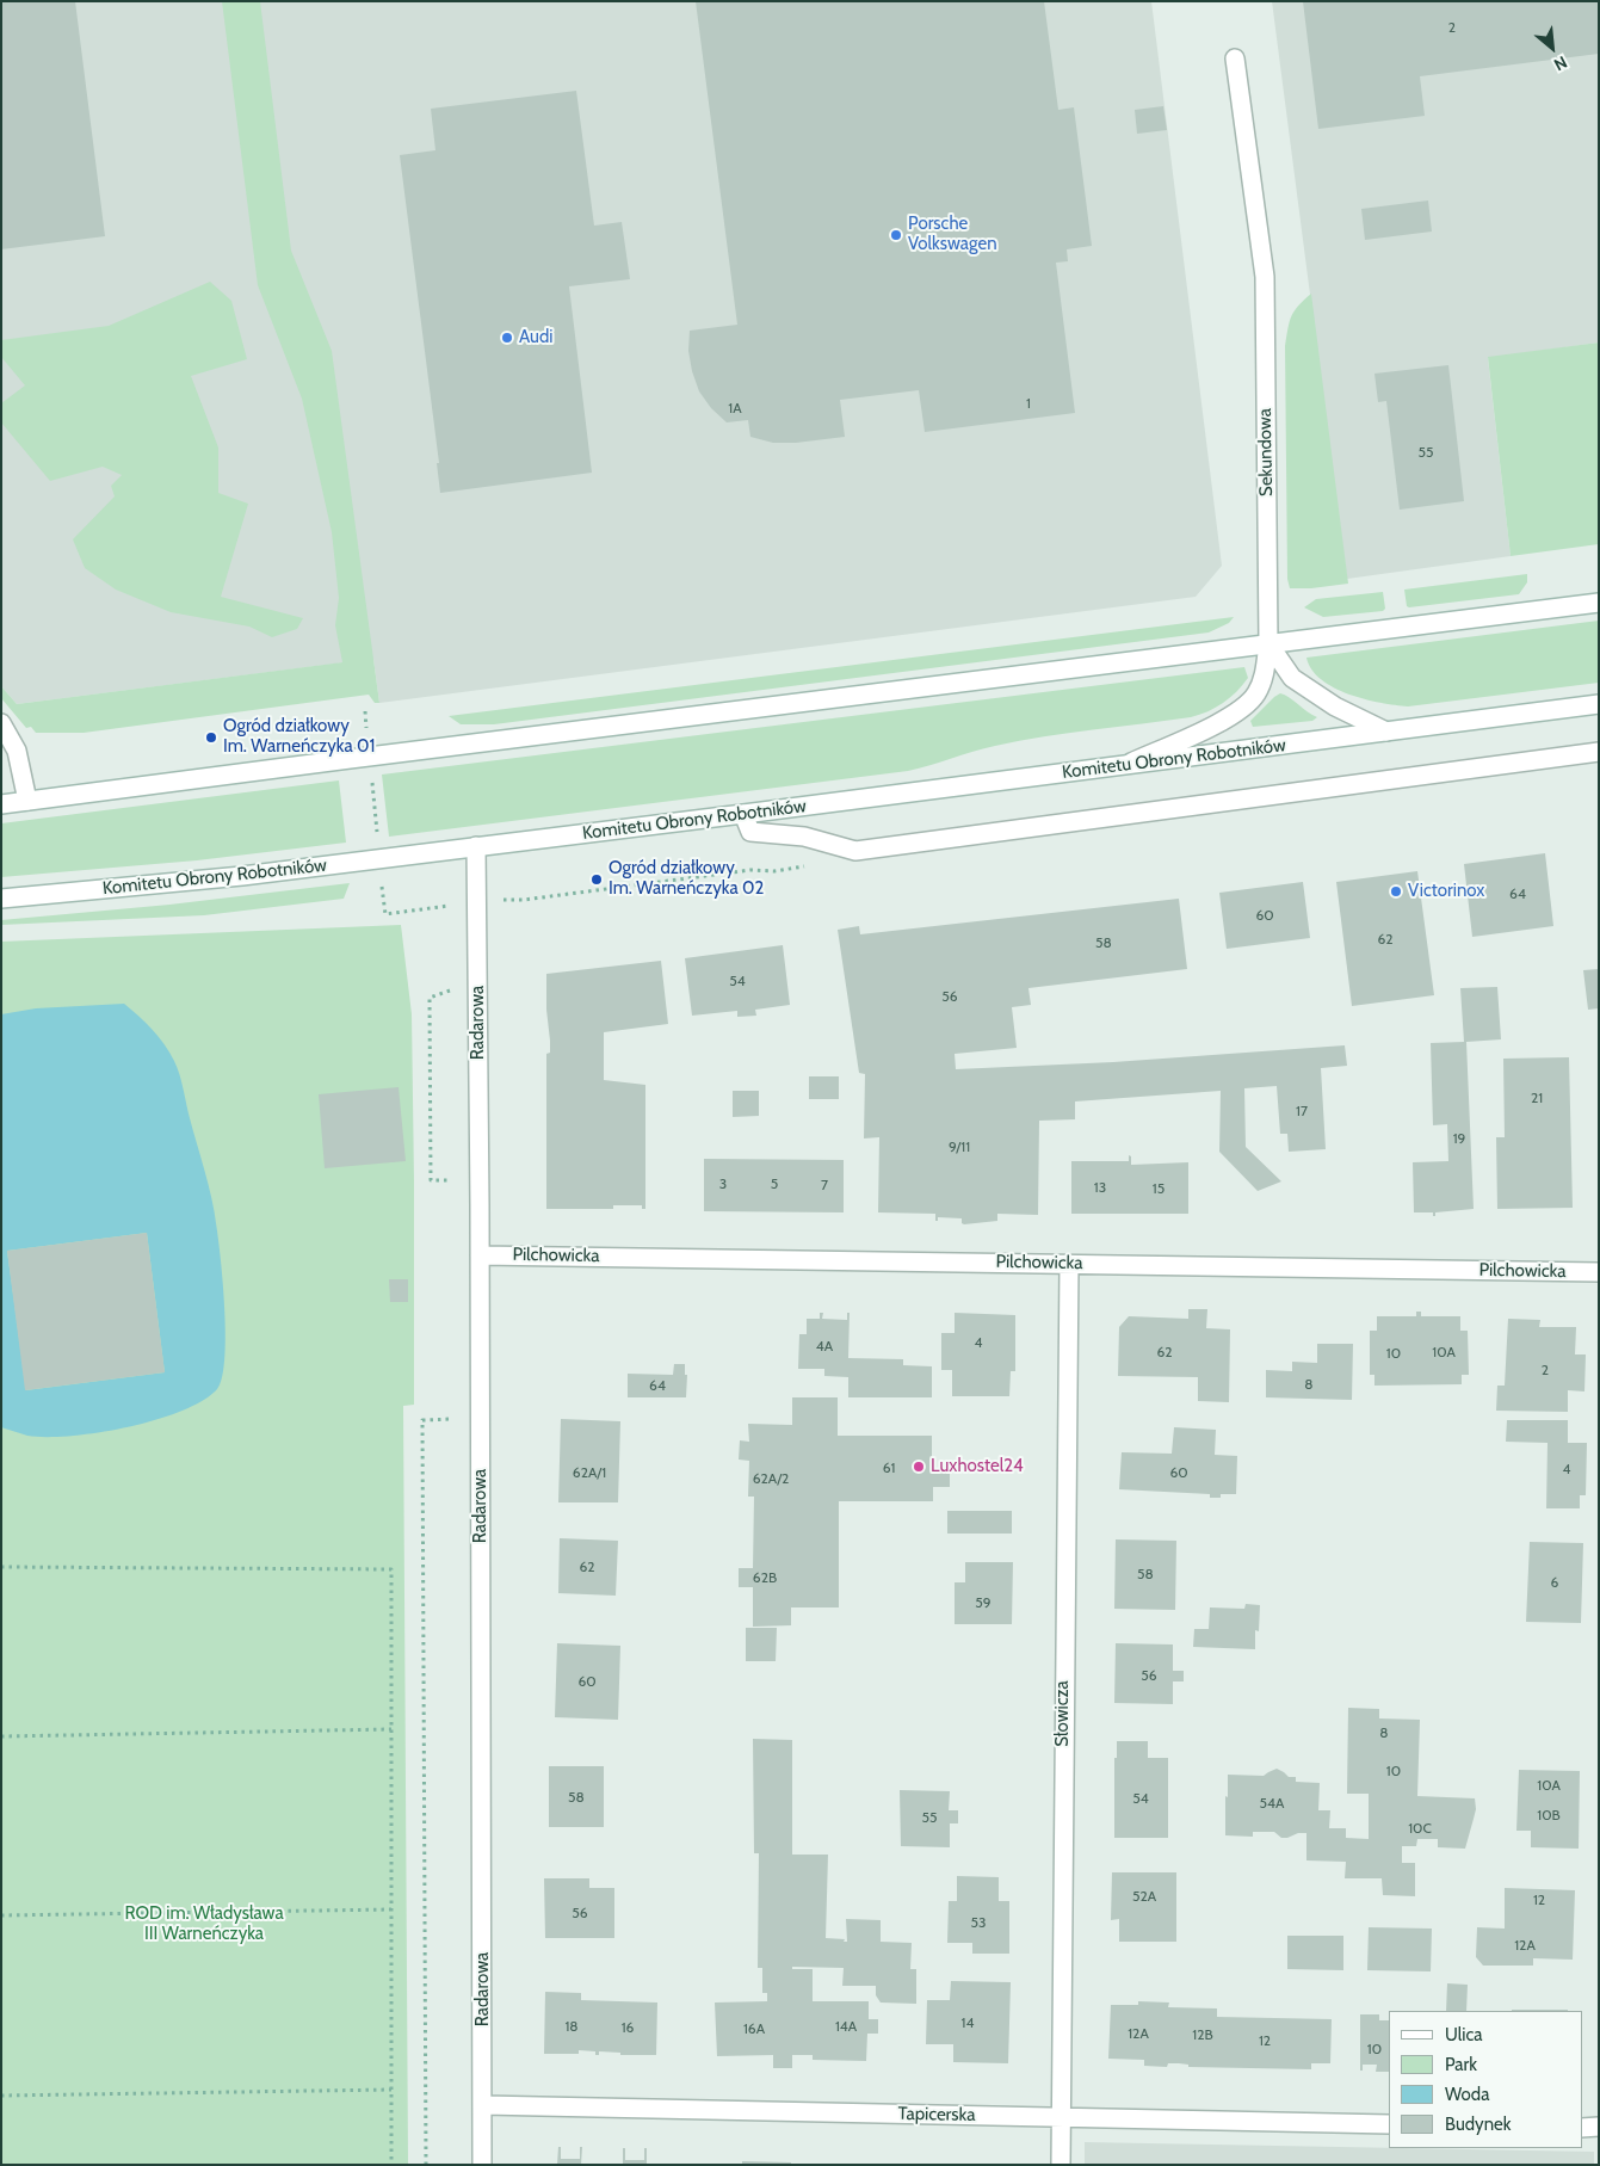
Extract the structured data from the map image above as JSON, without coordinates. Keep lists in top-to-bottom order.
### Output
{
  "streets": {
    "street": [
      "Sekundowa",
      "Komitetu Obrony Robotników",
      "Radarowa",
      "Pilchowicka",
      "Słowicza",
      "Tapicerska"
    ]
  },
  "crossings": [
    ["Sekundowa", "Komitetu Obrony Robotników"],
    ["Komitetu Obrony Robotników", "Radarowa"],
    ["Radarowa", "Pilchowicka"],
    ["Radarowa", "Tapicerska"],
    ["Pilchowicka", "Słowicza"],
    ["Słowicza", "Tapicerska"]
  ],
  "parks": ["ROD im. Władysława III Warneńczyka"],
  "places": [
    "Porsche Volkswagen",
    "Audi",
    "Ogród działkowy Im. Warneńczyka 01",
    "Ogród działkowy Im. Warneńczyka 02",
    "Victorinox",
    "Luxhostel24"
  ],
  "house_numbers": [
    "2",
    "1",
    "1A",
    "55",
    "64",
    "60",
    "62",
    "58",
    "54",
    "56",
    "21",
    "17",
    "19",
    "9/11",
    "3",
    "5",
    "7",
    "13",
    "15",
    "4",
    "4A",
    "62",
    "10A",
    "10",
    "2",
    "8",
    "64",
    "61",
    "4",
    "62A/1",
    "60",
    "62A/2",
    "62",
    "58",
    "62B",
    "6",
    "59",
    "56",
    "60",
    "8",
    "10",
    "10A",
    "58",
    "54",
    "54A",
    "10B",
    "55",
    "10C",
    "52A",
    "12",
    "56",
    "53",
    "12A",
    "14",
    "18",
    "14A",
    "16",
    "16A",
    "12A",
    "12B",
    "12",
    "10"
  ],
  "legend": [
    "Ulica",
    "Park",
    "Woda",
    "Budynek"
  ],
  "north": "bottom right"
}
